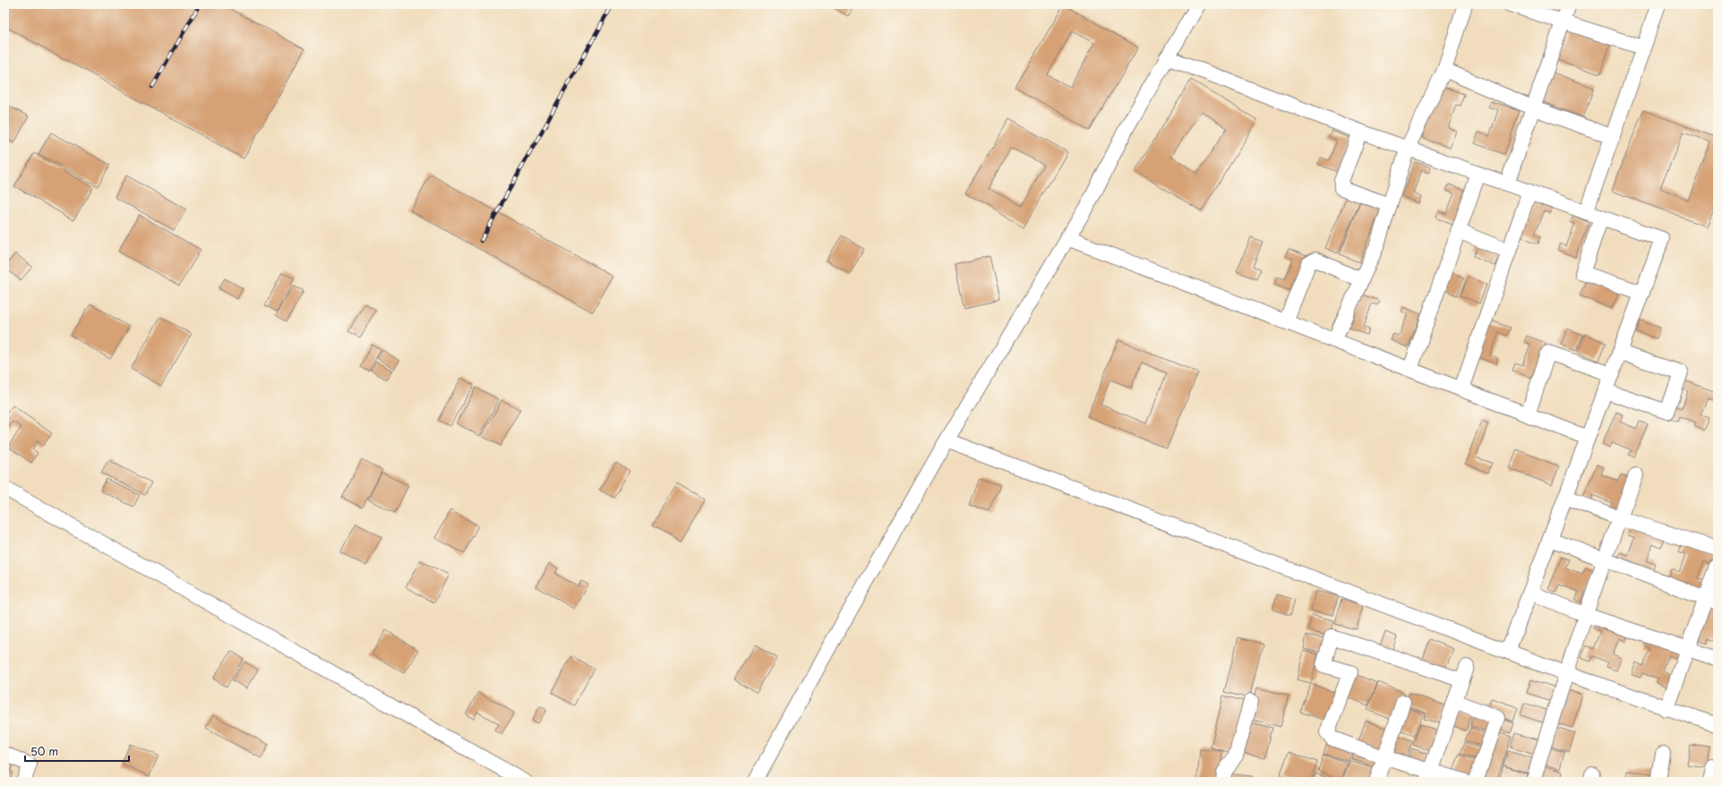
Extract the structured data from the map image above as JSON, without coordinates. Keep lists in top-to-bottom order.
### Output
{
  "scale_bar": "50 m"
}
